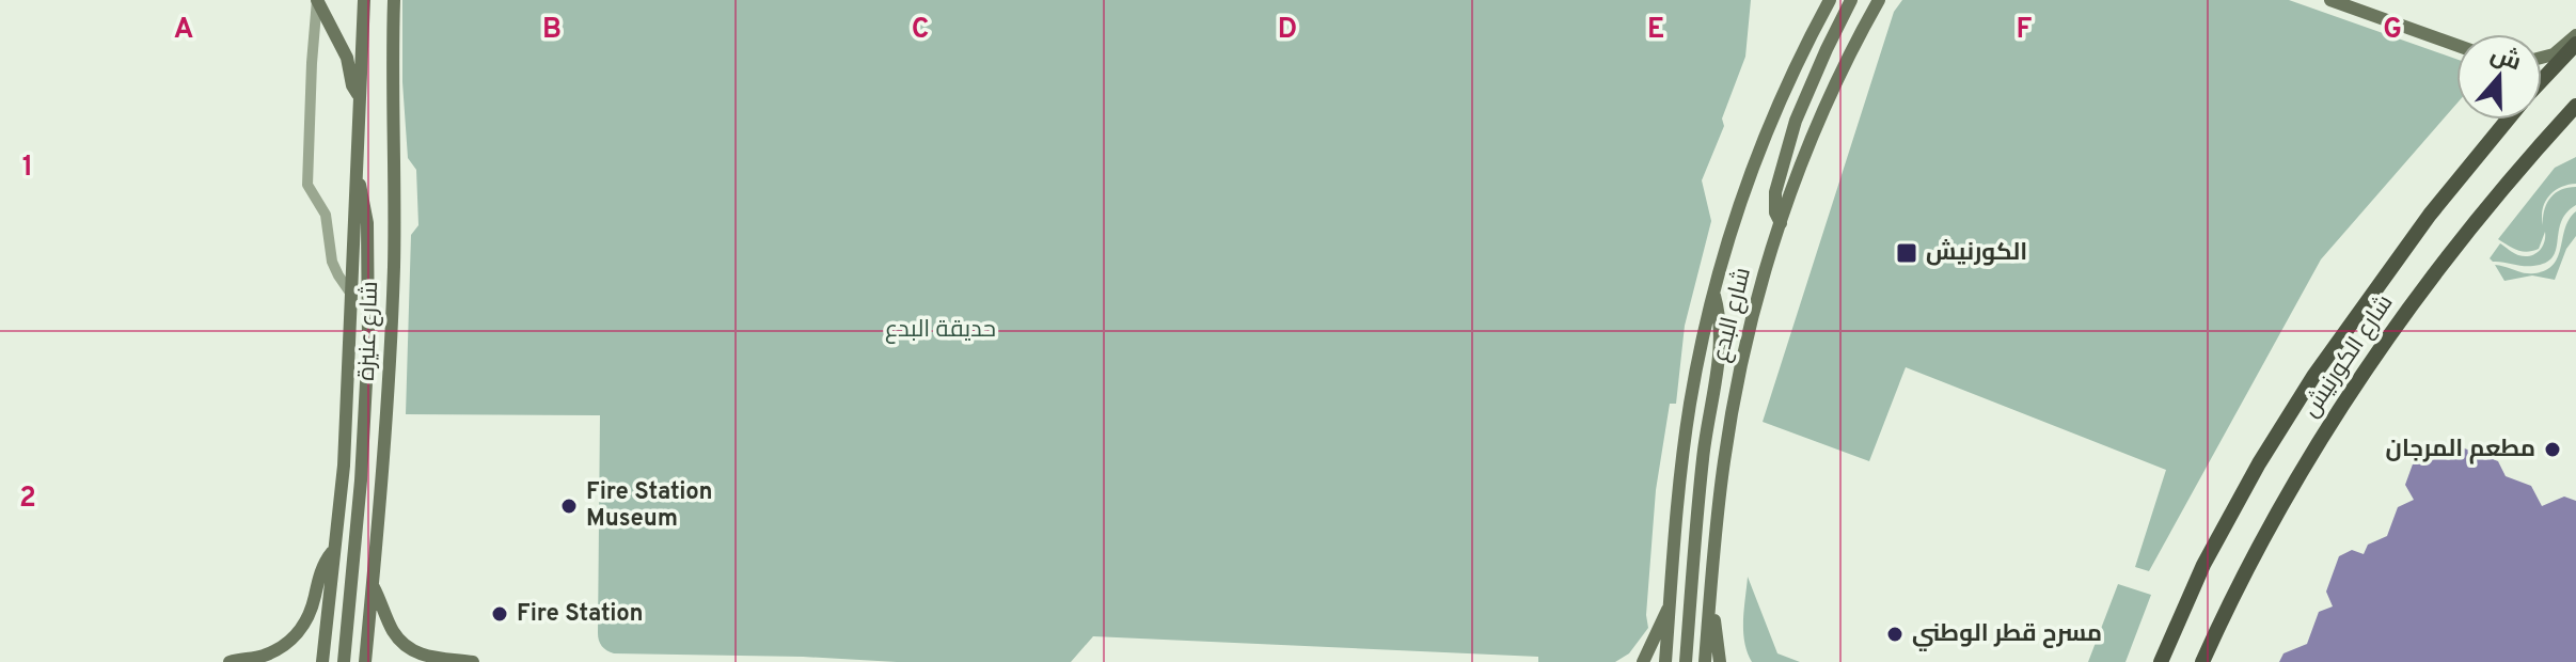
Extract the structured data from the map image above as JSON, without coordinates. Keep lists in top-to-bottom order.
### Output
{
  "streets": {
    "highway": ["شارع الكورنيش"],
    "main road": ["شارع البدع", "شارع عنيزة"]
  },
  "parks": ["حديقة البدع"],
  "places": {
    "transit": ["الكورنيش"],
    "other": [
      "مطعم المرجان",
      "Fire Station Museum",
      "Fire Station",
      "مسرح قطر الوطني"
    ]
  },
  "north": "top",
  "grid": {
    "columns": [
      "A",
      "B",
      "C",
      "D",
      "E",
      "F",
      "G"
    ],
    "rows": ["1", "2"]
  }
}
